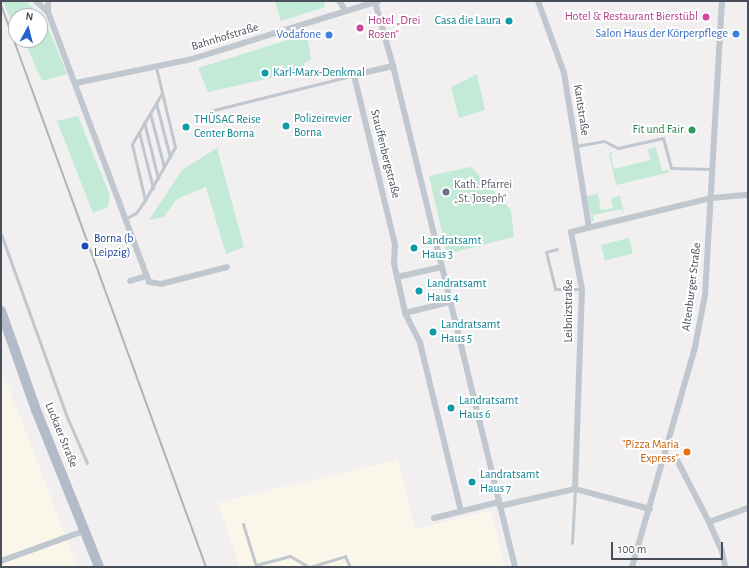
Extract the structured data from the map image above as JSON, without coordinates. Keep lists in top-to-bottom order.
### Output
{
  "streets": {
    "main road": ["Luckaer Straße"],
    "street": [
      "Bahnhofstraße",
      "Kantstraße",
      "Stauffenbergstraße",
      "Altenburger Straße",
      "Leibnizstraße"
    ]
  },
  "crossings": [
    ["Kantstraße", "Leibnizstraße"],
    ["Altenburger Straße", "Leibnizstraße"]
  ],
  "places": [
    "Hotel & Restaurant Bierstübl",
    "Casa die Laura",
    "Hotel „Drei Rosen“",
    "Salon Haus der Körperpflege",
    "Vodafone",
    "Karl-Marx-Denkmal",
    "Polizeirevier Borna",
    "THÜSAC Reise Center Borna",
    "Fit und Fair",
    "Kath. Pfarrei „St. Joseph“",
    "Borna (b Leipzig)",
    "Landratsamt Haus 3",
    "Landratsamt Haus 4",
    "Landratsamt Haus 5",
    "Landratsamt Haus 6",
    "\"Pizza Maria Express\"",
    "Landratsamt Haus 7"
  ],
  "scale_bar": "100 m",
  "north": "top"
}
